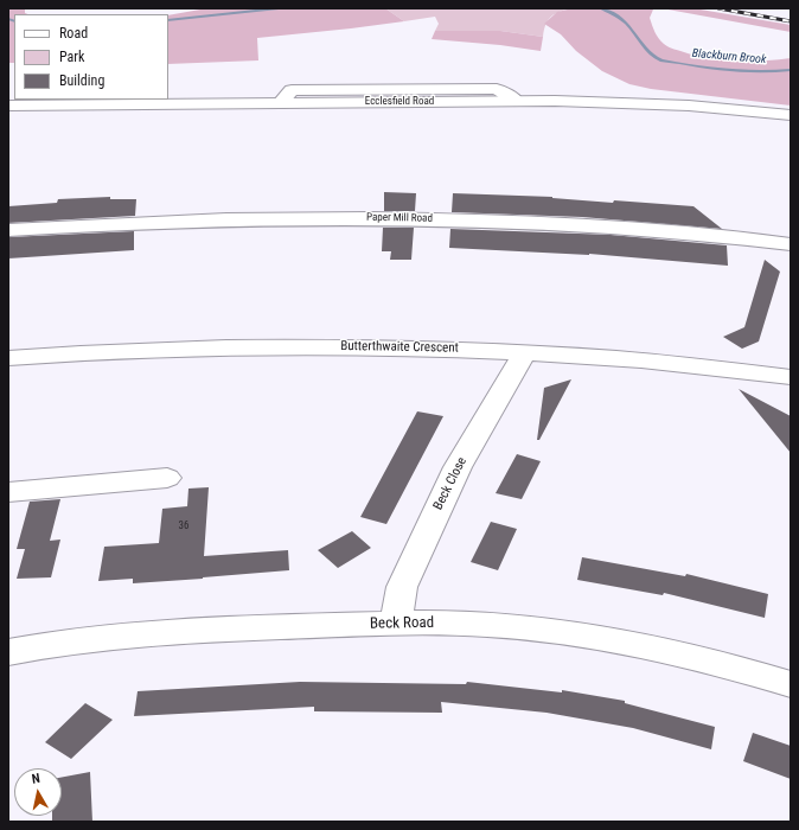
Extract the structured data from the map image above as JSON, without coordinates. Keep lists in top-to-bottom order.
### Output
{
  "streets": {
    "street": [
      "Ecclesfield Road",
      "Paper Mill Road",
      "Butterthwaite Crescent",
      "Beck Close",
      "Beck Road"
    ]
  },
  "crossings": [
    ["Butterthwaite Crescent", "Beck Close"],
    ["Beck Close", "Beck Road"]
  ],
  "water": ["Blackburn Brook"],
  "house_numbers": ["36"],
  "legend": ["Road", "Park", "Building"],
  "north": "top"
}
